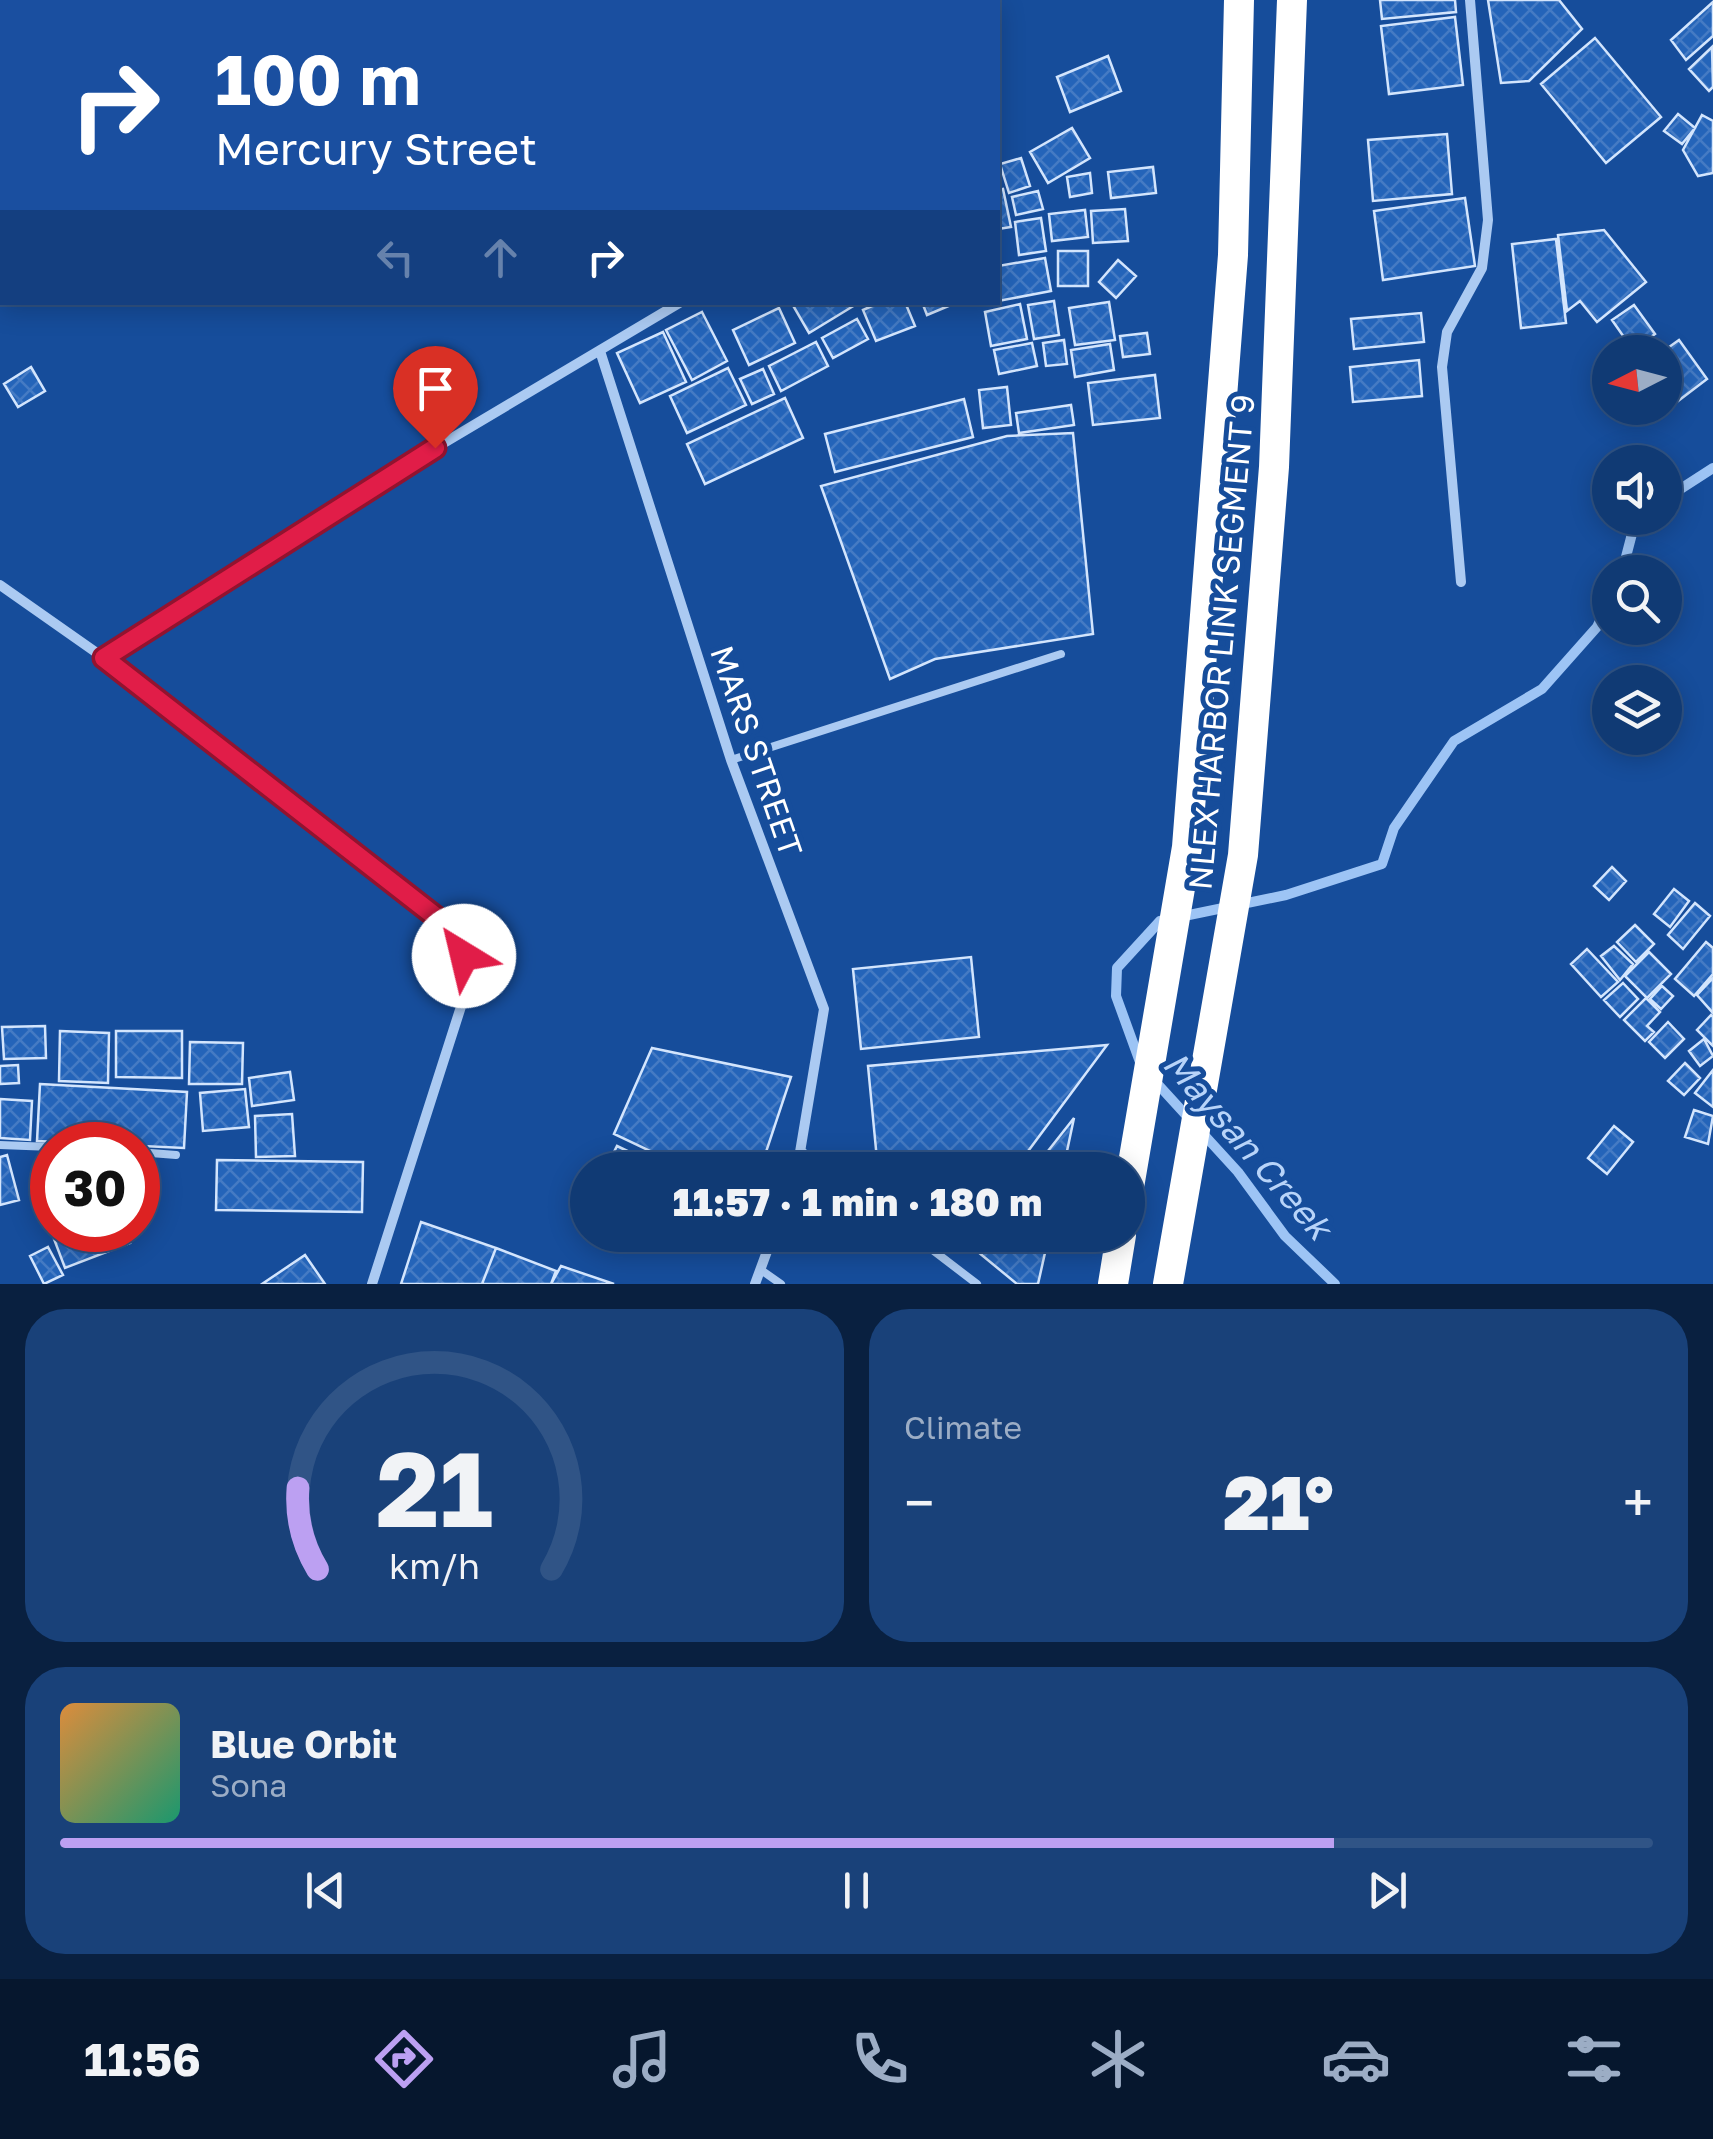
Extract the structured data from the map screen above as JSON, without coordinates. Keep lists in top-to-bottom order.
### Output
{
  "streets": {
    "highway": ["NLEX HARBOR LINK SEGMENT 9"],
    "street": ["MARS STREET"]
  },
  "water": ["Maysan Creek"],
  "north": "left",
  "page": {
    "turn": ["100 m", "Mercury Street"],
    "limit": "30",
    "trip": "11:57 · 1 min · 180 m",
    "tile": "Climate",
    "heat": ["−", "21°", "+"],
    "song": ["Blue Orbit", "Sona"],
    "tabs": "11:56",
    "gauge": ["21", "km/h"]
  }
}
